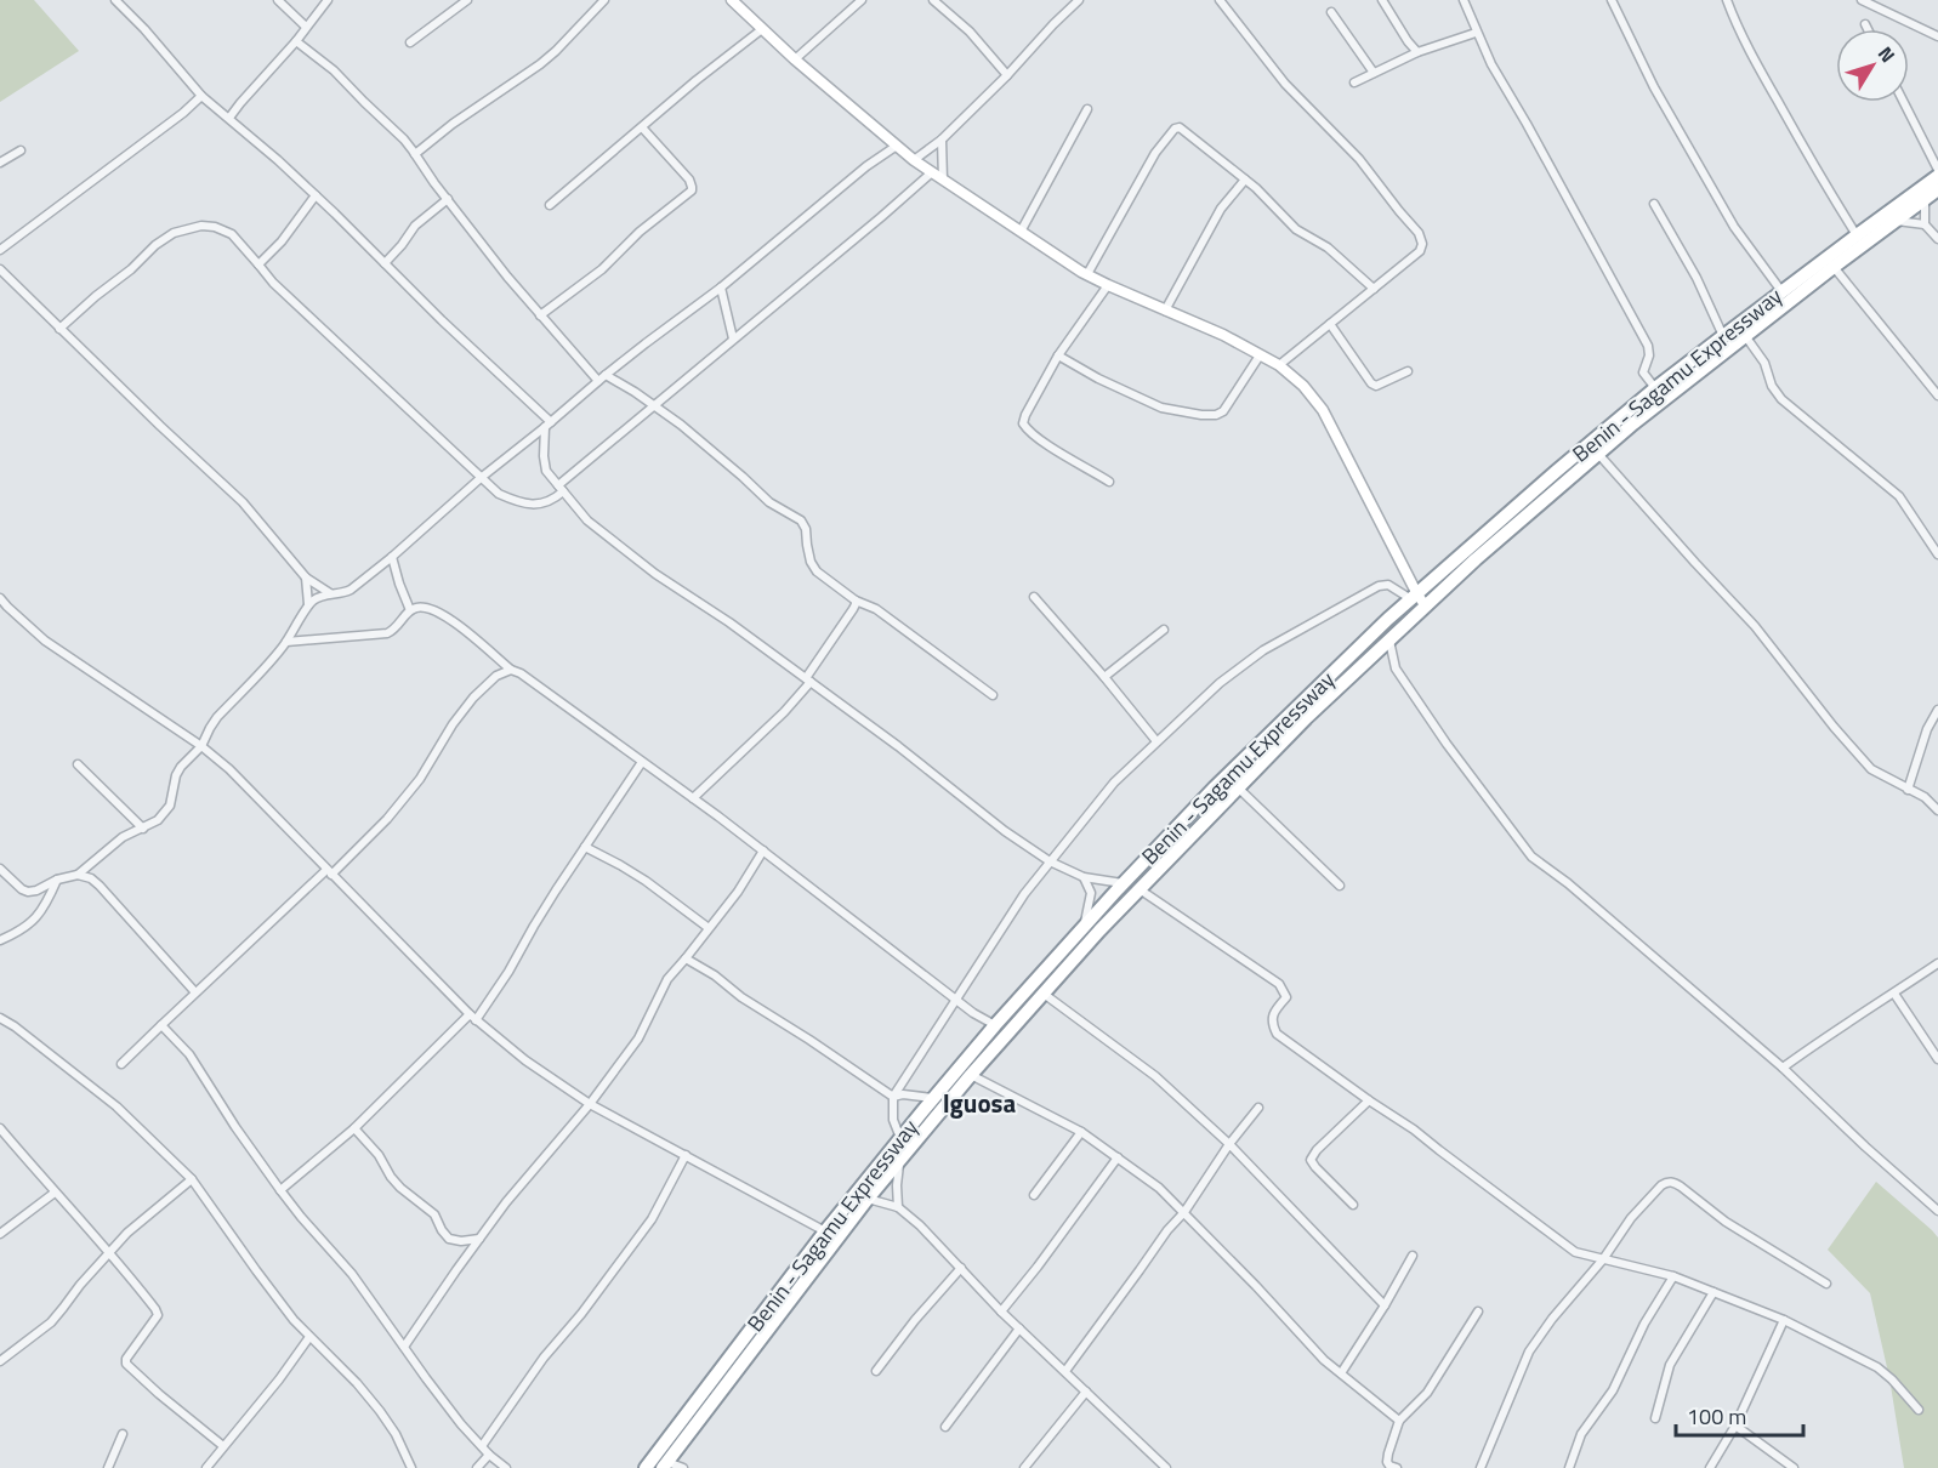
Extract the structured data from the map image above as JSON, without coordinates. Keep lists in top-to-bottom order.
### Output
{
  "streets": {
    "highway": ["Benin - Sagamu Expressway"]
  },
  "districts": ["Iguosa"],
  "scale_bar": "100 m",
  "north": "top right"
}
